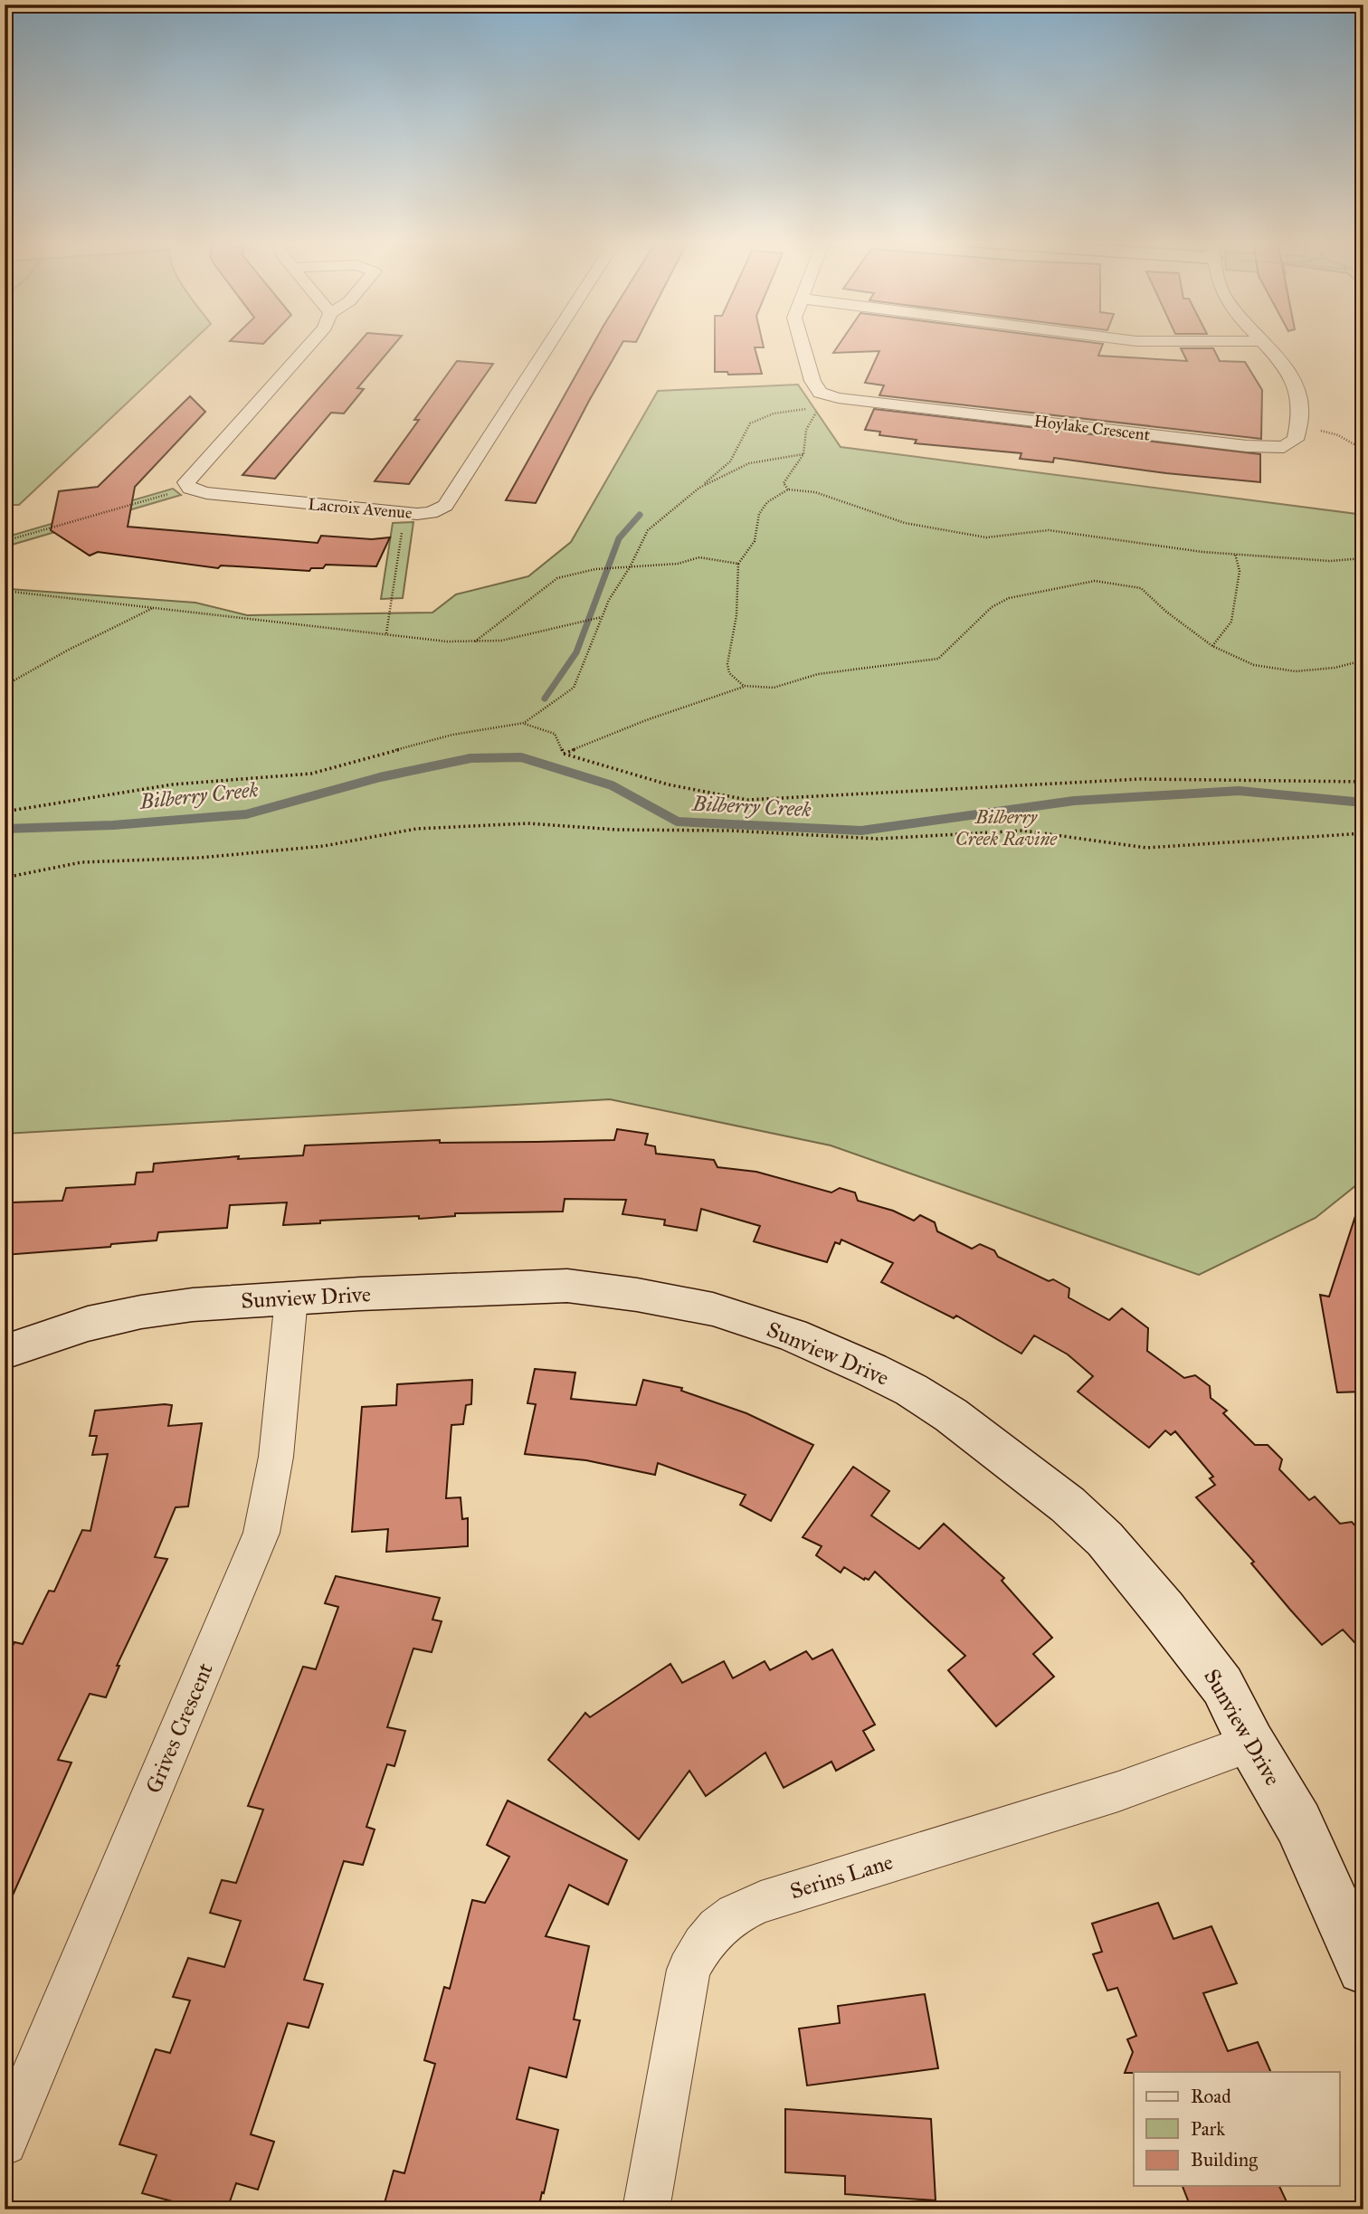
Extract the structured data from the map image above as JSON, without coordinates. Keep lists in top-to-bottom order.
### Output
{
  "streets": {
    "street": [
      "Hoylake Crescent",
      "Lacroix Avenue",
      "Sunview Drive",
      "Grives Crescent",
      "Serins Lane"
    ]
  },
  "crossings": [
    ["Sunview Drive", "Grives Crescent"],
    ["Sunview Drive", "Serins Lane"]
  ],
  "water": ["Bilberry Creek"],
  "parks": ["Bilberry Creek Ravine"],
  "legend": ["Road", "Park", "Building"]
}
